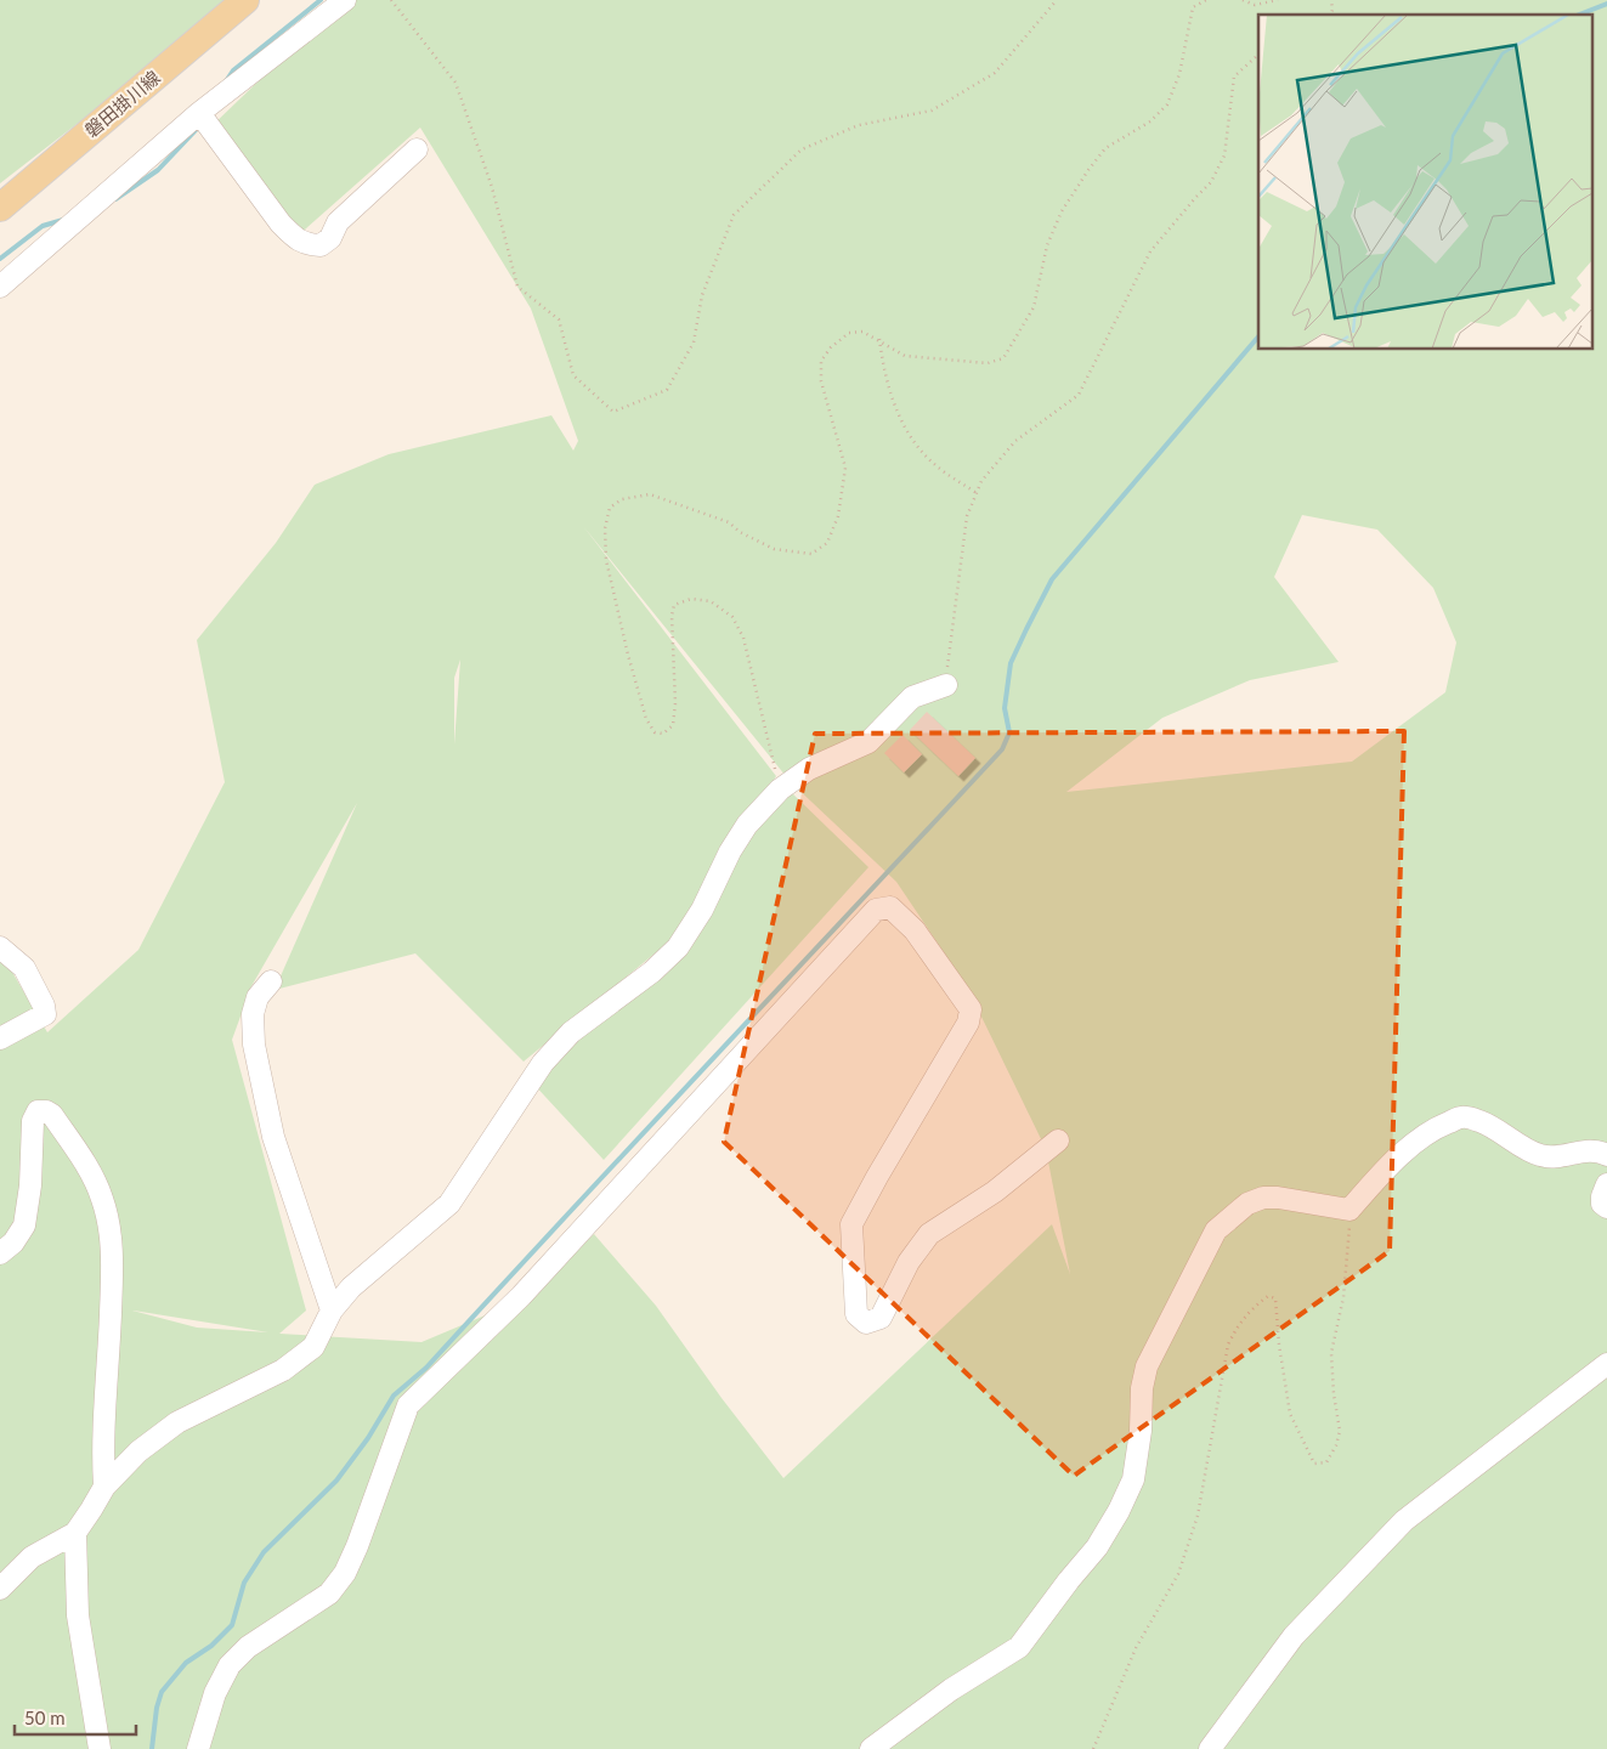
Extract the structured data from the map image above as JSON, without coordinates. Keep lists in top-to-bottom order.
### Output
{
  "streets": {
    "main road": ["磐田掛川線"]
  },
  "scale_bar": "50 m"
}
